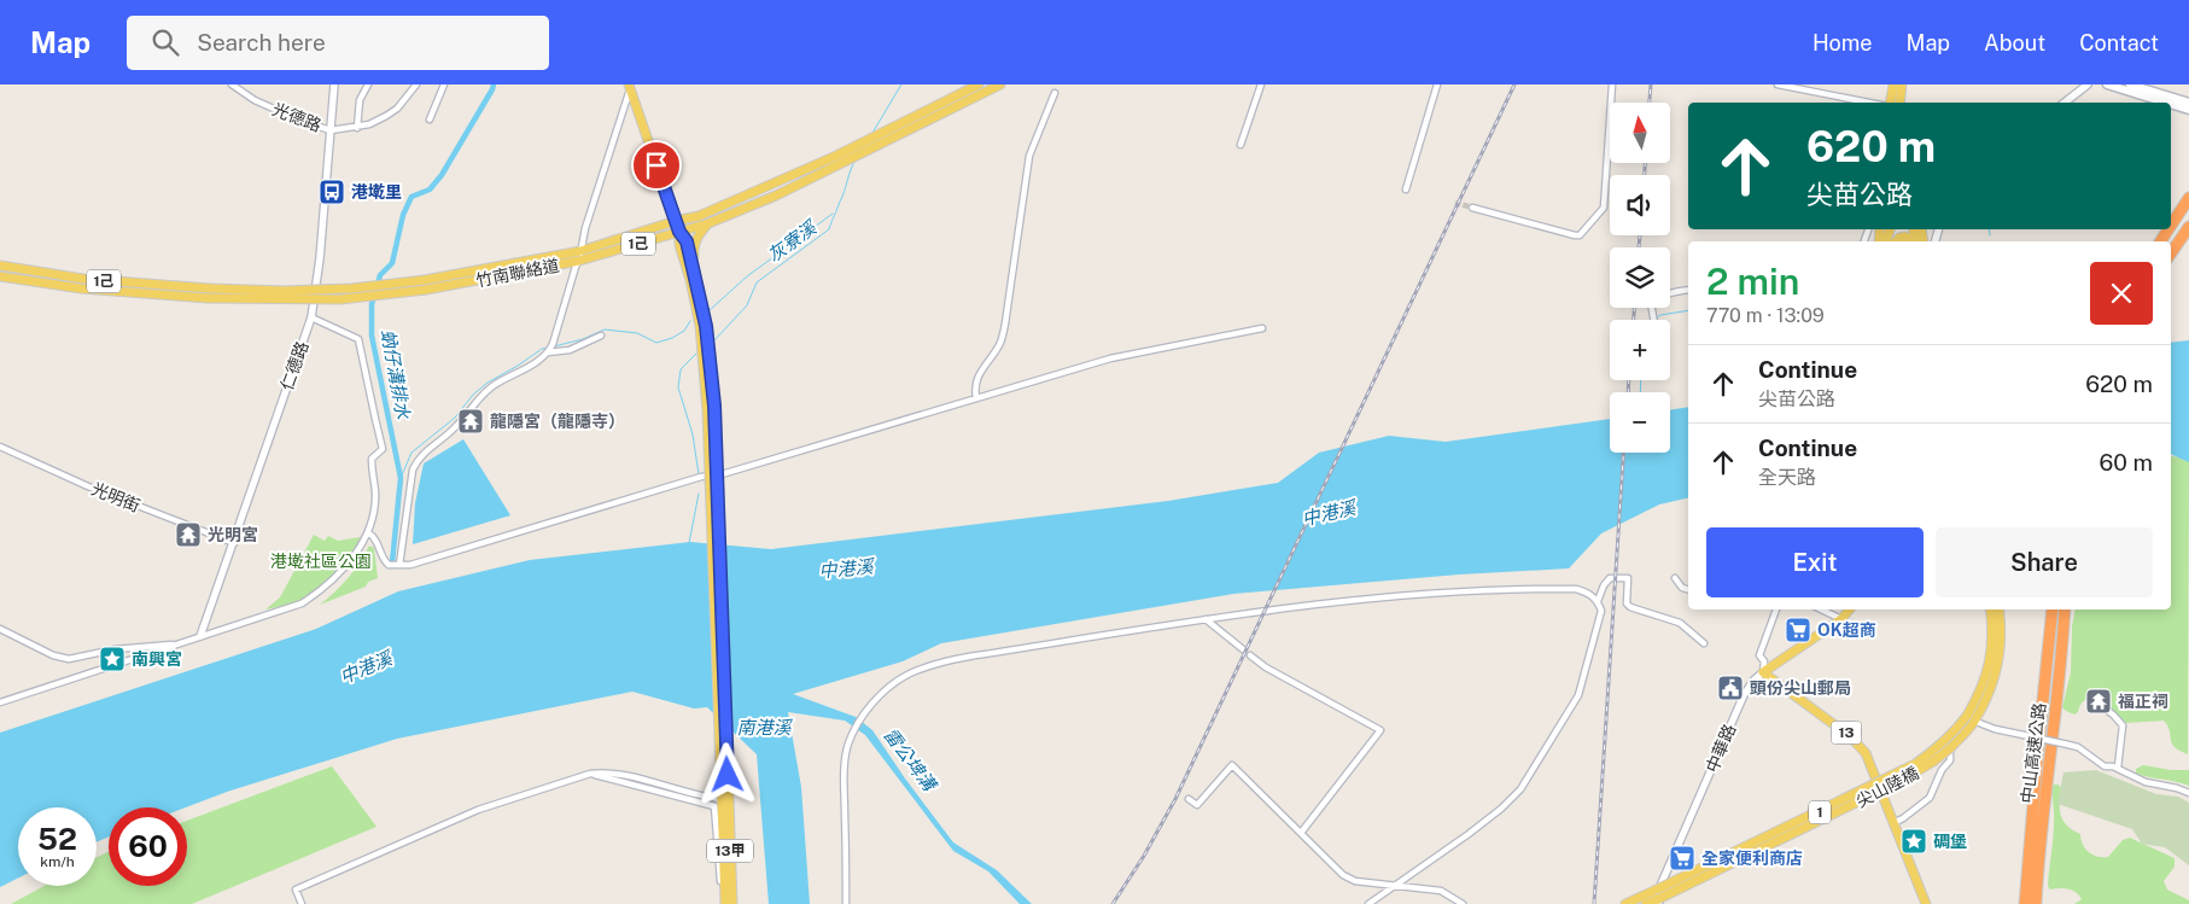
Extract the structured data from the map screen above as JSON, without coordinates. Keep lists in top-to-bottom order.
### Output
{
  "streets": {
    "highway": ["中山高速公路"],
    "main road": [
      "1己",
      "竹南聯絡道",
      "13",
      "中華路",
      "尖山陸橋",
      "1",
      "13甲"
    ],
    "street": ["光德路", "仁德路", "光明街"]
  },
  "crossings": [
    ["光德路", "仁德路"],
    ["竹南聯絡道", "13甲"],
    ["仁德路", "光明街"],
    ["13", "中華路"],
    ["中華路", "尖山陸橋"],
    ["中華路", "1"],
    ["尖山陸橋", "1"]
  ],
  "water": [
    "灰寮溪",
    "蚋仔溝排水",
    "中港溪",
    "南港溪",
    "雷公埤溝"
  ],
  "parks": ["港墘社區公園"],
  "places": {
    "bus stop": ["港墘里"],
    "temple": ["龍隱宮（龍隱寺）", "光明宮", "福正祠"],
    "supermarket": ["OK超商", "全家便利商店"],
    "place": ["南興宮", "碉堡"],
    "public building": ["頭份尖山郵局"]
  },
  "north": "top",
  "page": {
    "header": "Map",
    "search": "Search here",
    "nav": [
      "Home",
      "Map",
      "About",
      "Contact"
    ],
    "map_buttons": ["+", "−"],
    "turn": ["620 m", "尖苗公路"],
    "heading": ["2 min", "770 m · 13:09"],
    "list": [
      {
        "name": "Continue",
        "note": "尖苗公路",
        "value": "620 m"
      },
      {
        "name": "Continue",
        "note": "全天路",
        "value": "60 m"
      }
    ],
    "buttons": ["Exit", "Share"],
    "speed": "52 km/h",
    "limit": "60"
  }
}
